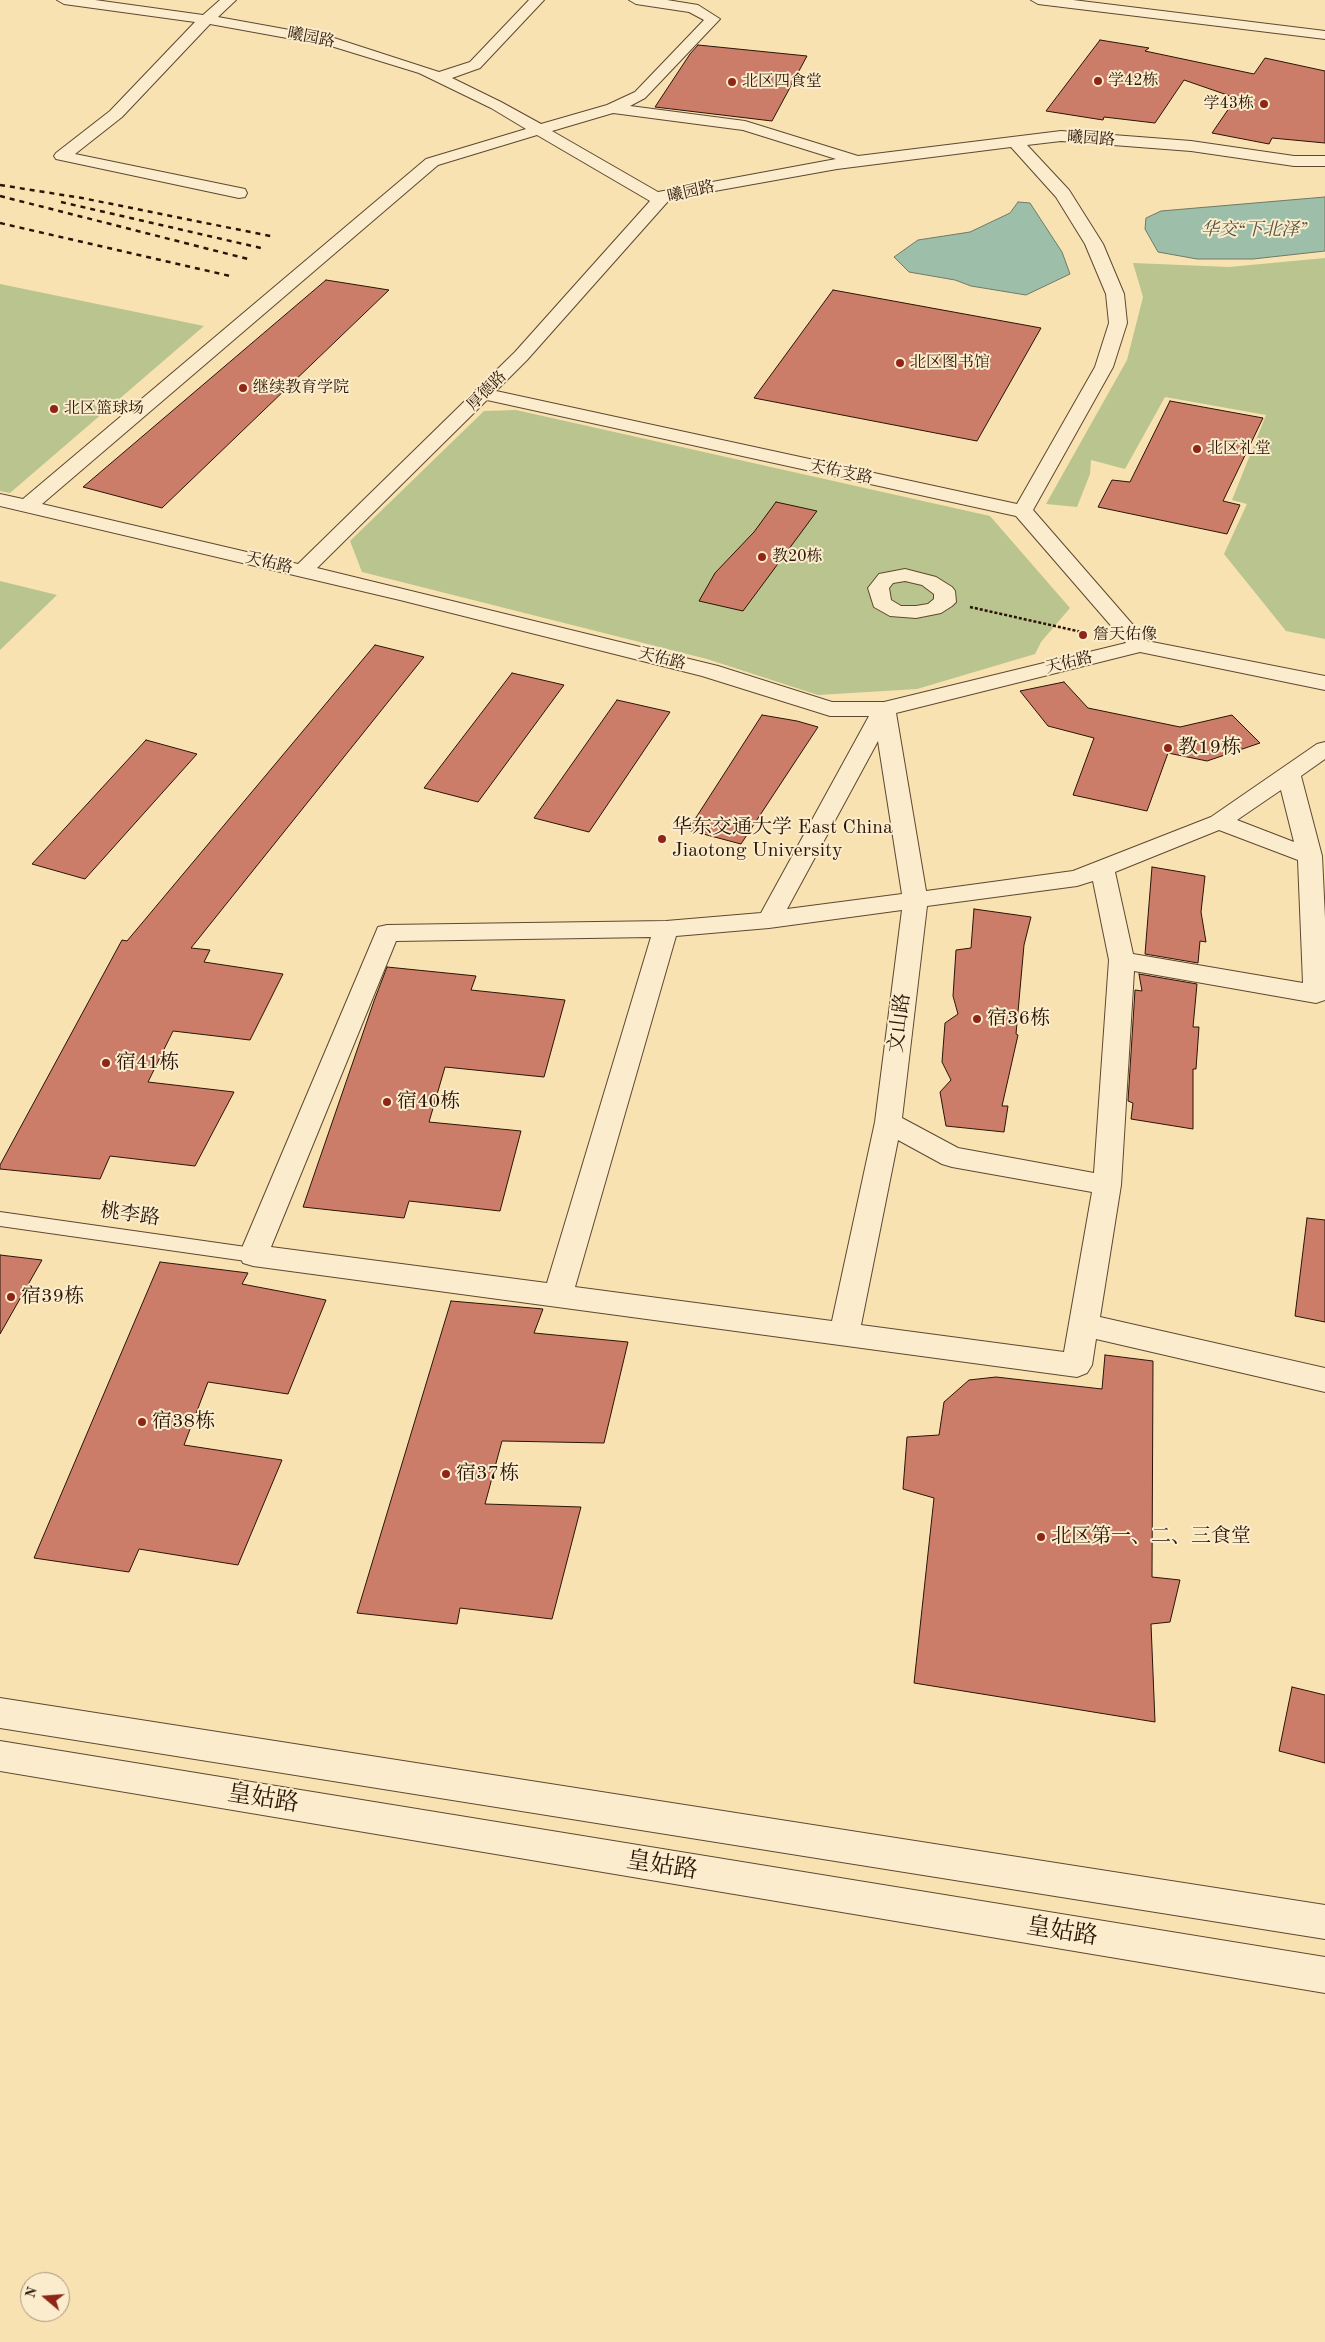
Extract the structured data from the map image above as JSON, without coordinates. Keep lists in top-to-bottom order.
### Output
{
  "streets": {
    "street": [
      "曦园路",
      "厚德路",
      "天佑支路",
      "天佑路",
      "文山路",
      "皇姑路"
    ],
    "lane": ["桃李路"]
  },
  "crossings": [
    ["曦园路", "厚德路"],
    ["厚德路", "天佑支路"],
    ["厚德路", "天佑路"],
    ["天佑路", "文山路"]
  ],
  "water": ["华交“下北泽”"],
  "places": [
    "学42栋",
    "北区四食堂",
    "学43栋",
    "北区图书馆",
    "继续教育学院",
    "北区篮球场",
    "北区礼堂",
    "教20栋",
    "詹天佑像",
    "教19栋",
    "华东交通大学 East China Jiaotong University",
    "宿36栋",
    "宿41栋",
    "宿40栋",
    "宿39栋",
    "宿38栋",
    "宿37栋",
    "北区第一、二、三食堂"
  ],
  "north": "left"
}
